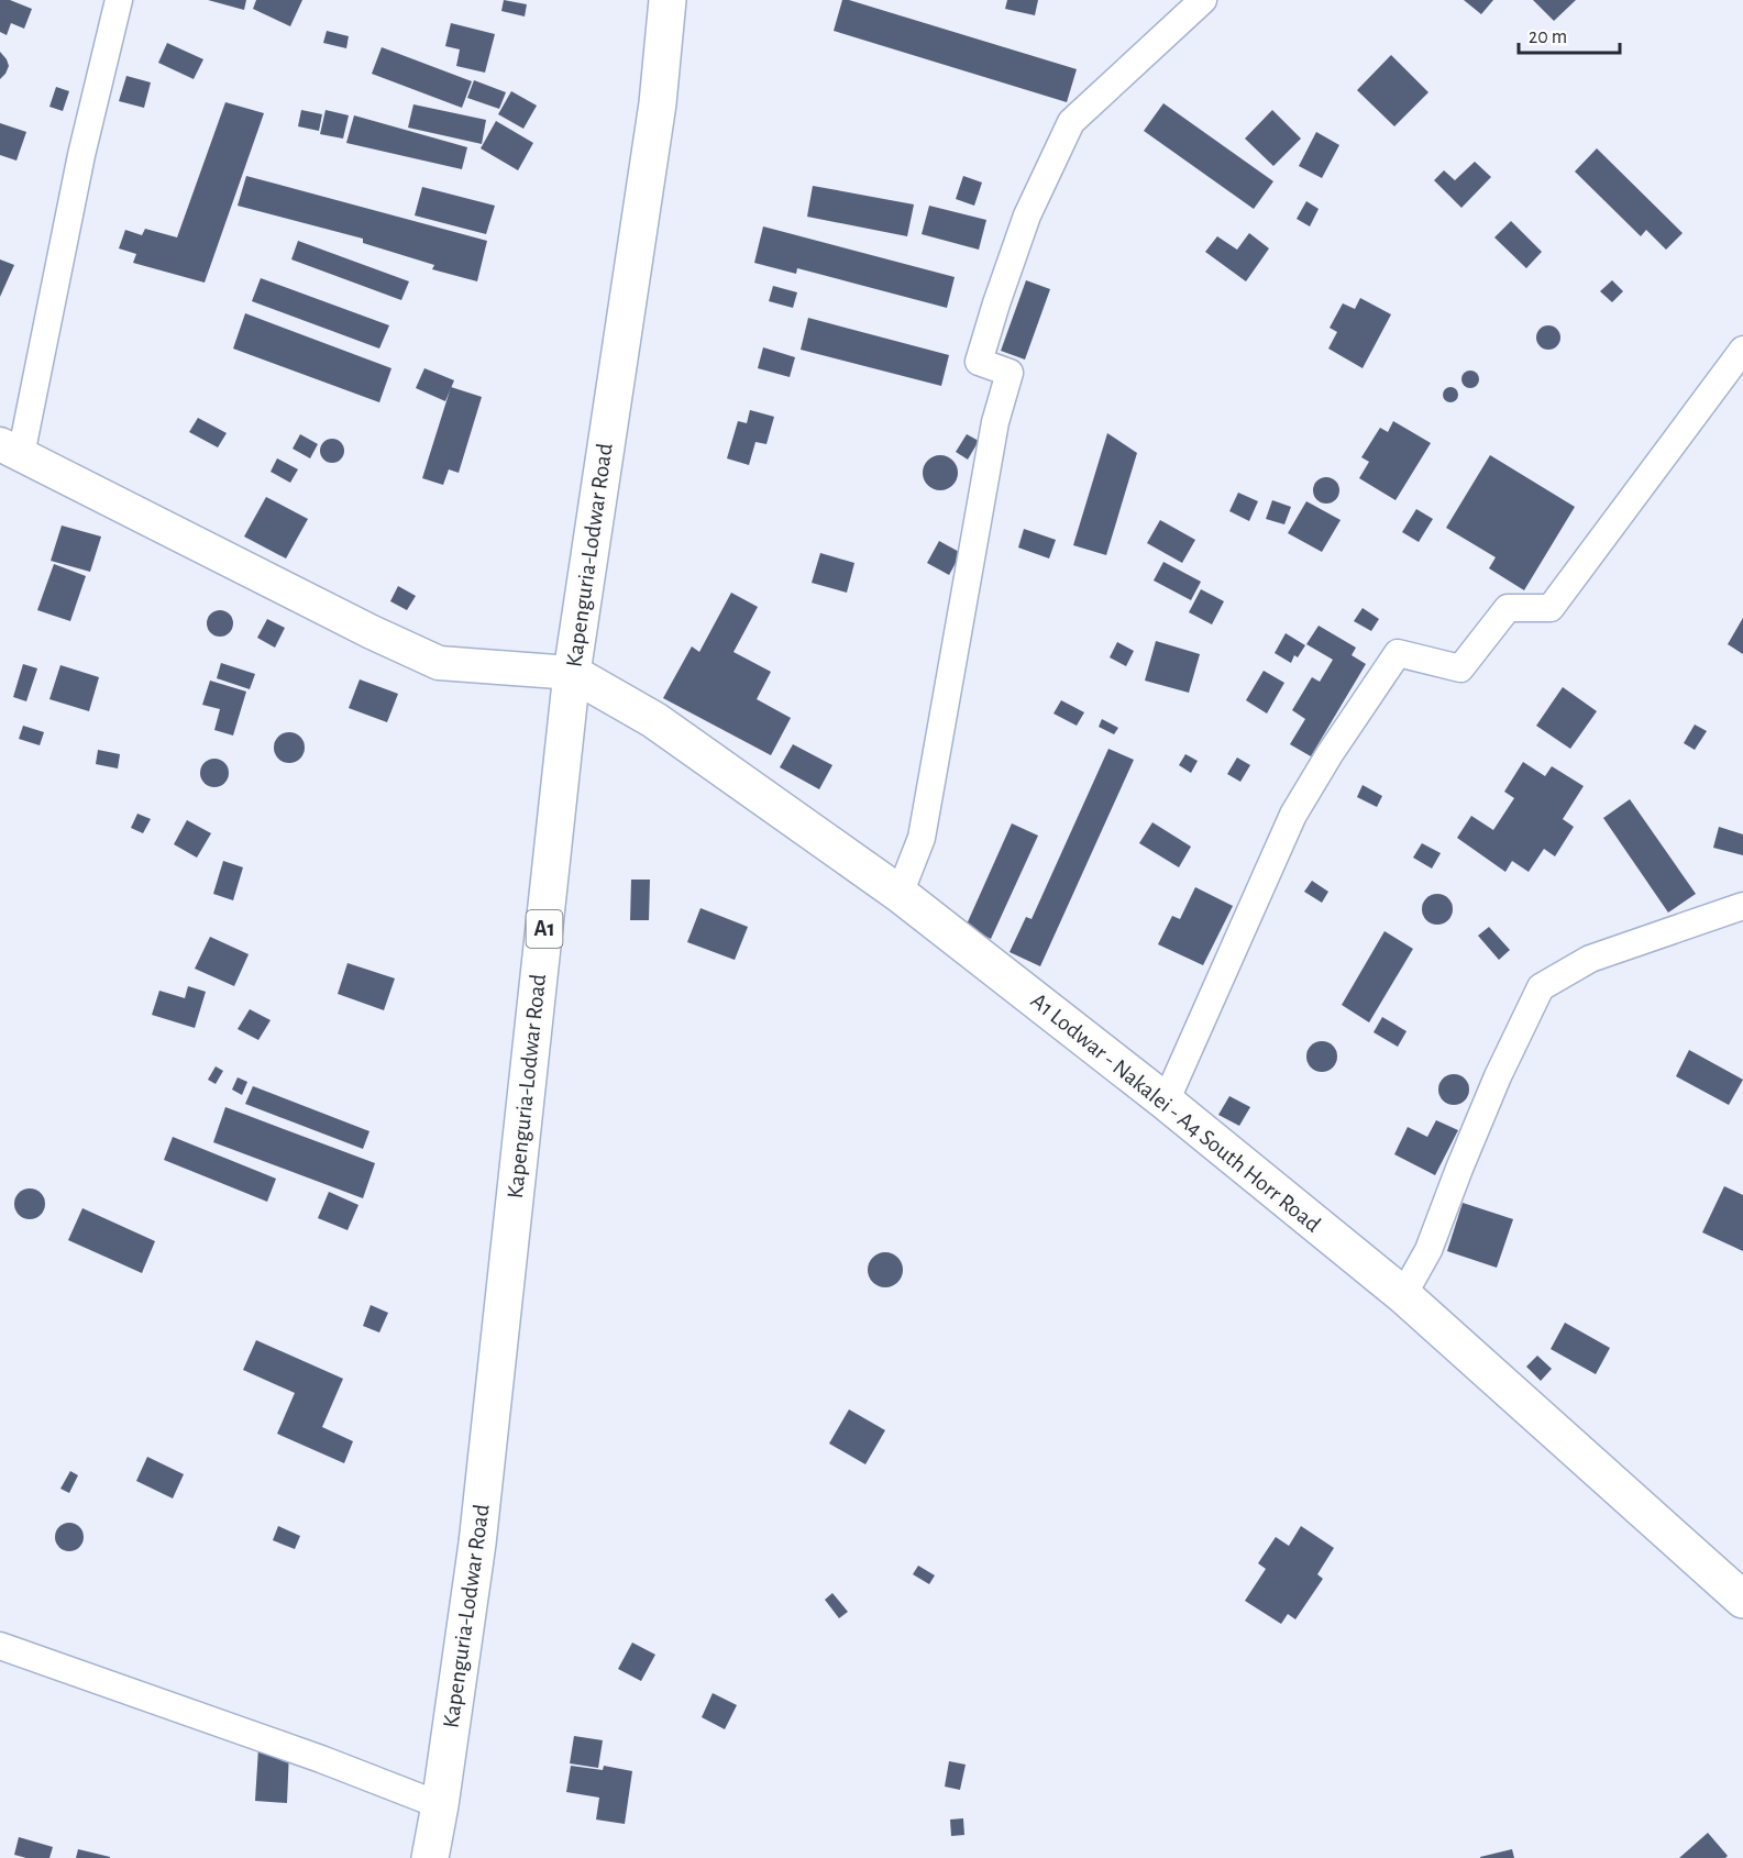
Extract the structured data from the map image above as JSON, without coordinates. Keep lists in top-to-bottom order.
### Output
{
  "streets": {
    "main road": ["Kapenguria-Lodwar Road", "A1", "A1 Lodwar - Nakalei - A4 South Horr Road"]
  },
  "crossings": [
    ["Kapenguria-Lodwar Road", "A1 Lodwar - Nakalei - A4 South Horr Road"]
  ],
  "scale_bar": "20 m"
}
